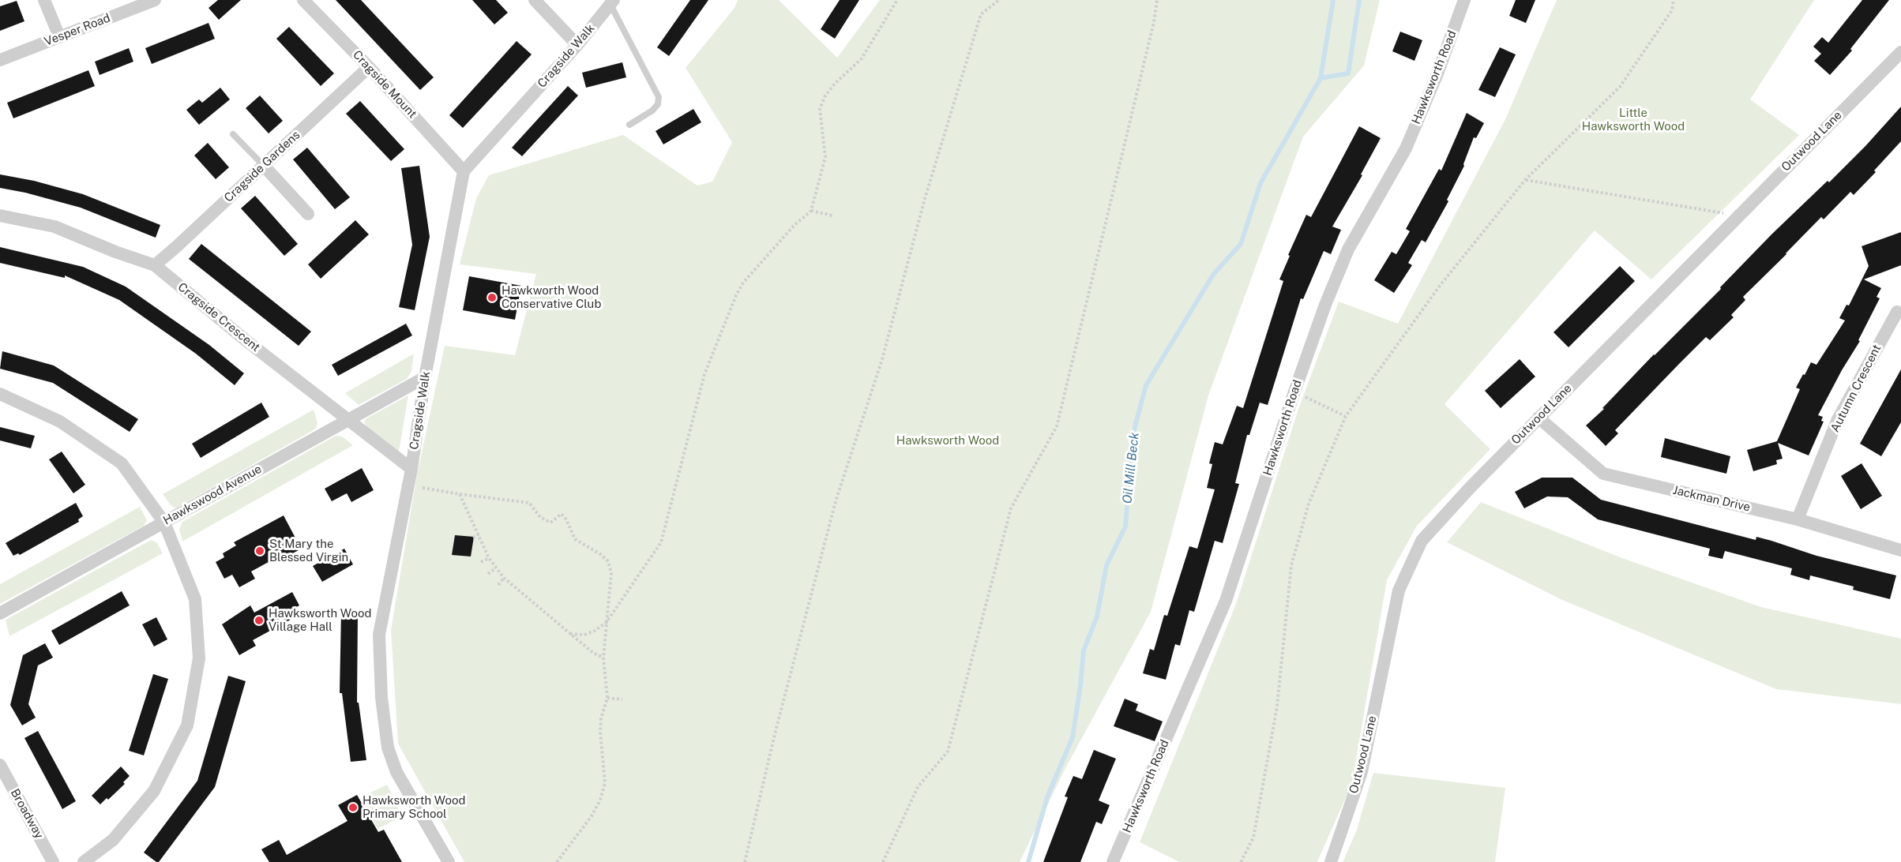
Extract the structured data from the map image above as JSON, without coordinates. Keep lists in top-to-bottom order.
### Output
{
  "streets": {
    "street": [
      "Vesper Road",
      "Cragside Walk",
      "Hawksworth Road",
      "Cragside Mount",
      "Outwood Lane",
      "Cragside Gardens",
      "Cragside Crescent",
      "Autumn Crescent",
      "Hawkswood Avenue",
      "Jackman Drive",
      "Broadway"
    ]
  },
  "crossings": [
    ["Cragside Walk", "Cragside Mount"],
    ["Cragside Walk", "Cragside Crescent"],
    ["Cragside Walk", "Hawkswood Avenue"],
    ["Cragside Mount", "Cragside Gardens"],
    ["Outwood Lane", "Jackman Drive"],
    ["Cragside Gardens", "Cragside Crescent"],
    ["Cragside Crescent", "Hawkswood Avenue"],
    ["Autumn Crescent", "Jackman Drive"]
  ],
  "water": ["Oil Mill Beck"],
  "parks": ["Little Hawksworth Wood", "Hawksworth Wood"],
  "places": [
    "Hawkworth Wood Conservative Club",
    "St Mary the Blessed Virgin",
    "Hawksworth Wood Village Hall",
    "Hawksworth Wood Primary School"
  ]
}
